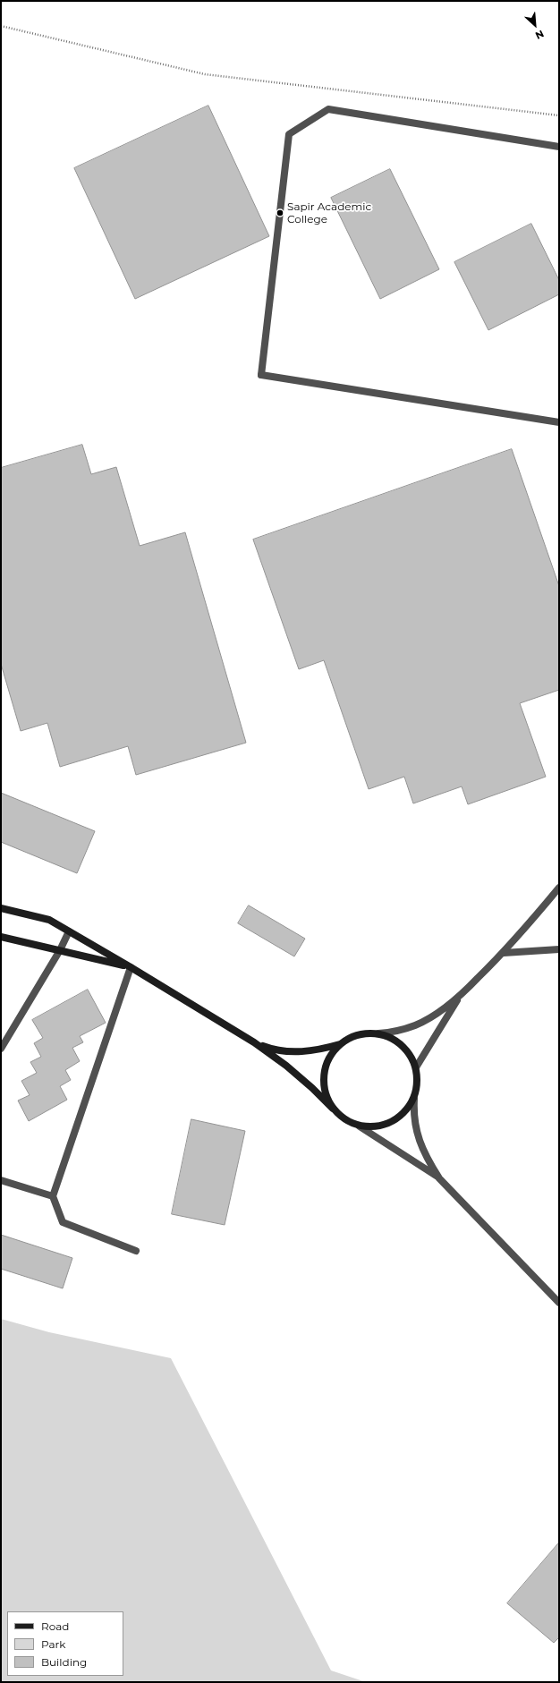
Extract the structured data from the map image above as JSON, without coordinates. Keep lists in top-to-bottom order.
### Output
{
  "places": ["Sapir Academic College"],
  "legend": ["Road", "Park", "Building"],
  "north": "bottom right"
}
